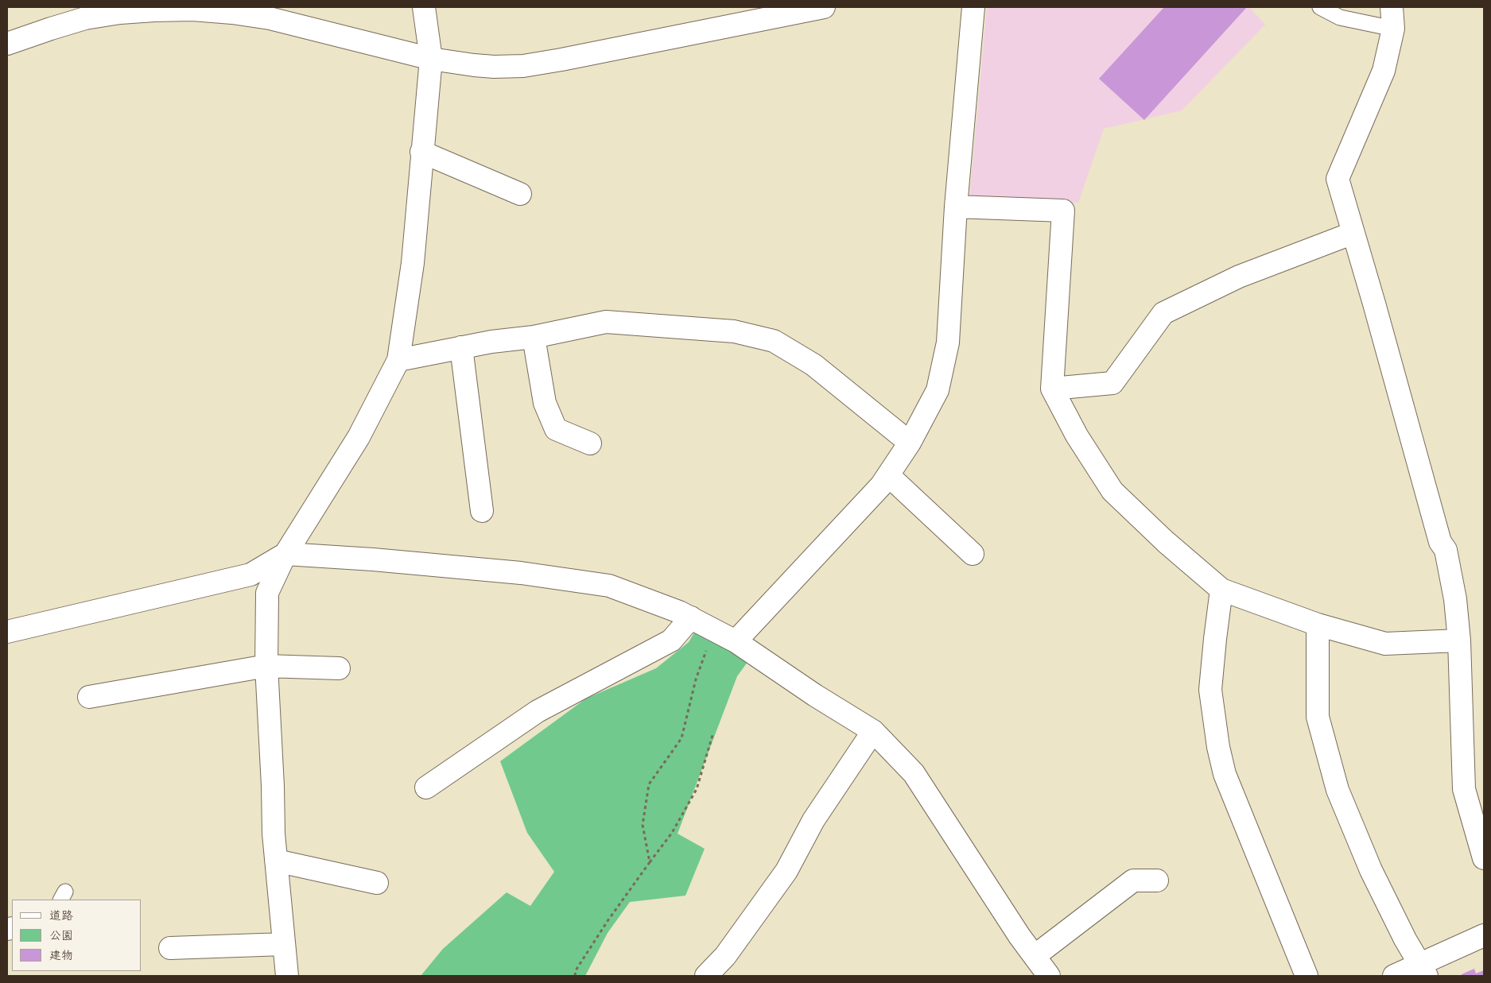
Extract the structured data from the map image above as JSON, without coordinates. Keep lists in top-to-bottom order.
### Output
{
  "legend": ["道路", "公園", "建物"]
}
